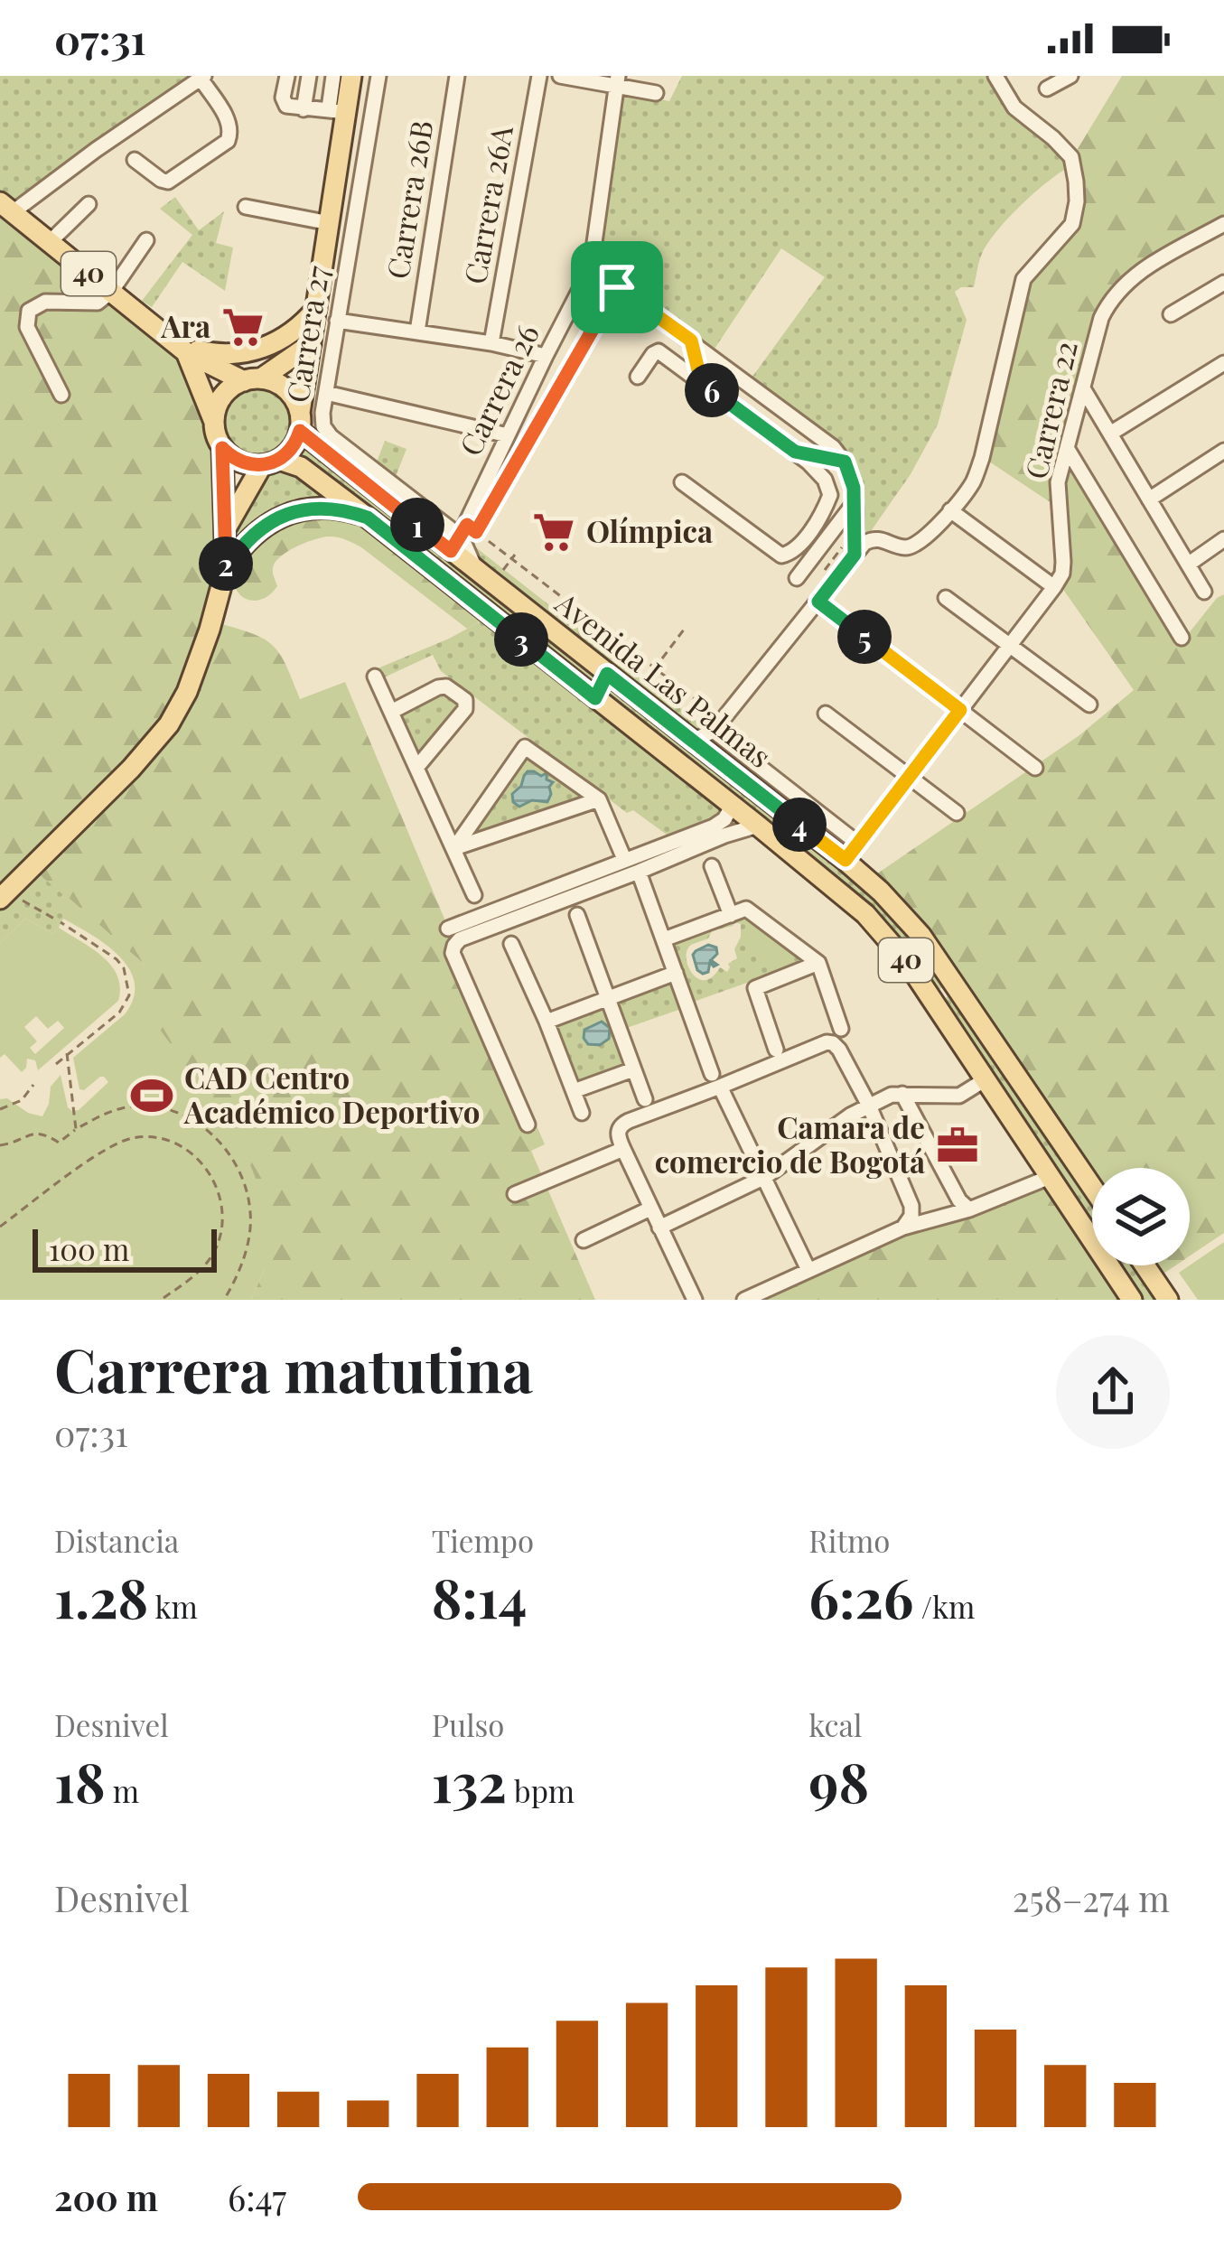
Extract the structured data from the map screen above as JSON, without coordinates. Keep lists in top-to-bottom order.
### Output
{
  "streets": {
    "main road": ["40", "Avenida Las Palmas"],
    "street": [
      "Carrera 26B",
      "Carrera 26A",
      "Carrera 27",
      "Carrera 26",
      "Carrera 22"
    ]
  },
  "crossings": [
    ["40", "Avenida Las Palmas"],
    ["Carrera 27", "Carrera 26"],
    ["Carrera 27", "Avenida Las Palmas"],
    ["Carrera 26", "Avenida Las Palmas"],
    ["Carrera 22", "Avenida Las Palmas"]
  ],
  "places": {
    "supermarket": ["Ara", "Olímpica"],
    "sports": ["CAD Centro Académico Deportivo"],
    "office": ["Camara de comercio de Bogotá"]
  },
  "scale_bar": "100 m",
  "page": {
    "status": "07:31",
    "pins": [
      "6",
      "1",
      "2",
      "5",
      "3",
      "4"
    ],
    "scale": "100 m",
    "heading": ["Carrera matutina", "07:31"],
    "stats": [
      ["Distancia", "1.28 km"],
      ["Tiempo", "8:14"],
      ["Ritmo", "6:26 /km"],
      ["Desnivel", "18 m"],
      ["Pulso", "132 bpm"],
      ["kcal", "98"]
    ],
    "chart": ["Desnivel", "258–274 m"],
    "list": [
      {
        "name": "200 m",
        "note": "6:47"
      }
    ]
  }
}
